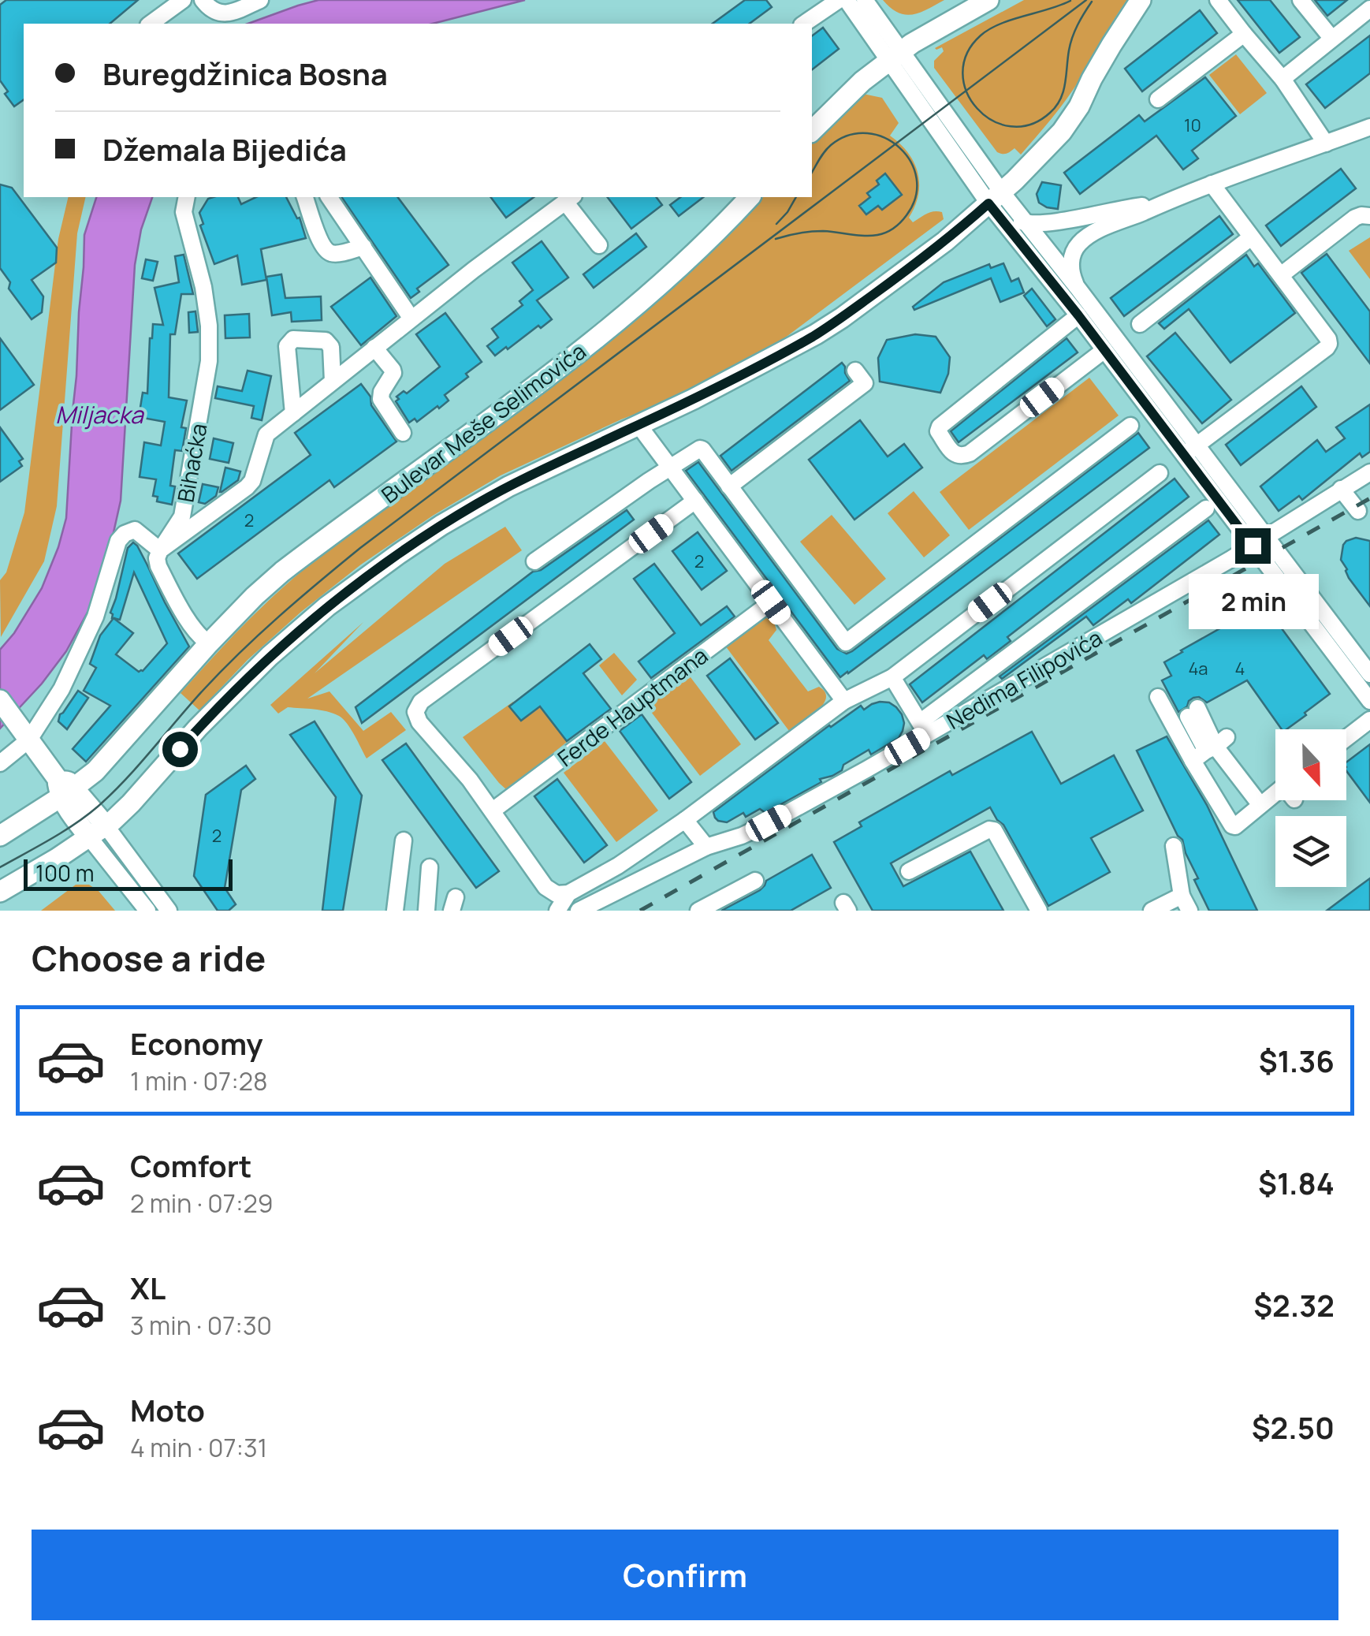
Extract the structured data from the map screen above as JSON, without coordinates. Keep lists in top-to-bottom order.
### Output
{
  "streets": {
    "main road": ["Bulevar Meše Selimovića"],
    "street": ["Bihaćka", "Nedima Filipovića", "Ferde Hauptmana"]
  },
  "water": ["Miljacka"],
  "house_numbers": [
    "10",
    "2",
    "2",
    "4a",
    "4",
    "2"
  ],
  "scale_bar": "100 m",
  "north": "bottom",
  "page": {
    "banner": ["Buregdžinica Bosna", "Džemala Bijedića"],
    "bubble": "2 min",
    "scale": "100 m",
    "heading": "Choose a ride",
    "list": [
      {
        "name": "Economy",
        "note": "1 min · 07:28",
        "value": "$1.36"
      },
      {
        "name": "Comfort",
        "note": "2 min · 07:29",
        "value": "$1.84"
      },
      {
        "name": "XL",
        "note": "3 min · 07:30",
        "value": "$2.32"
      },
      {
        "name": "Moto",
        "note": "4 min · 07:31",
        "value": "$2.50"
      }
    ],
    "buttons": "Confirm"
  }
}
